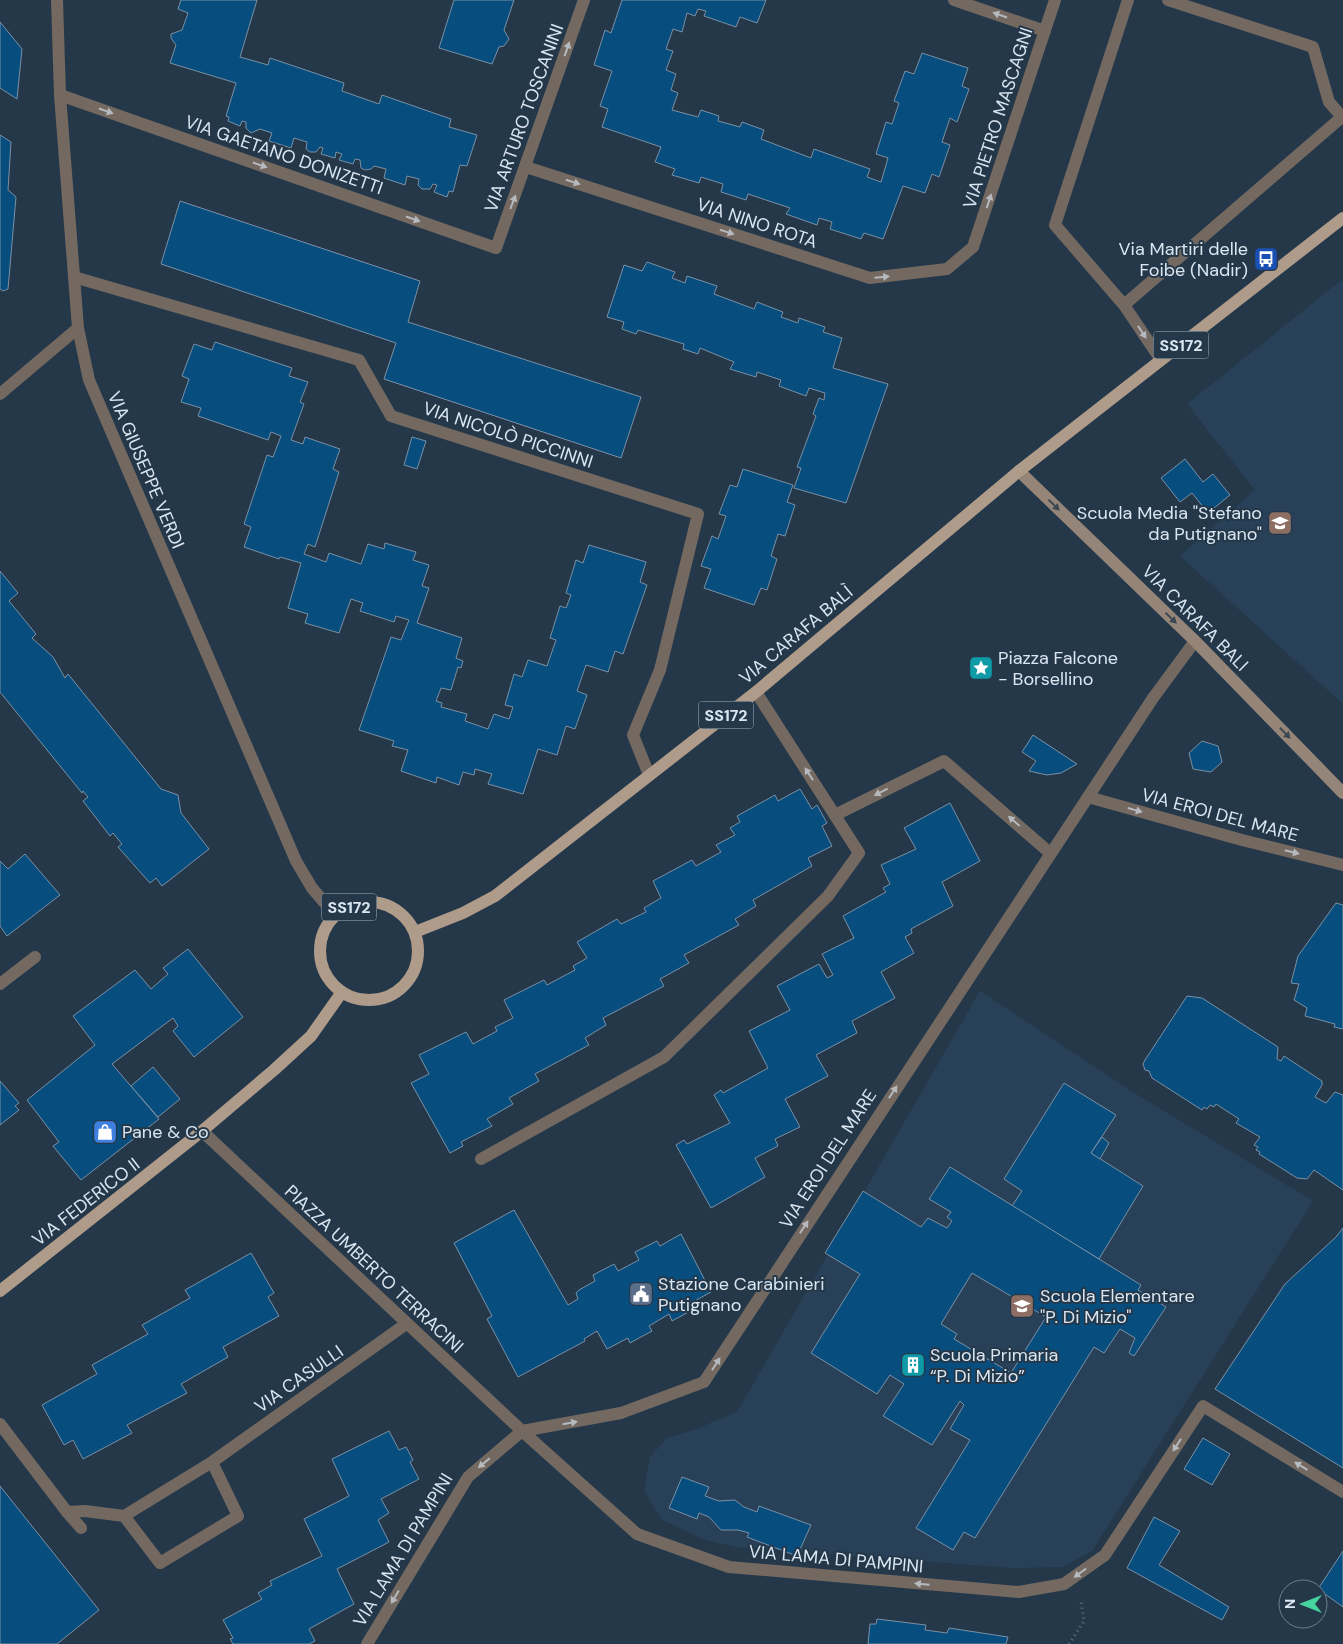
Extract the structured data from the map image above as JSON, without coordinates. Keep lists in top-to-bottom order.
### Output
{
  "streets": {
    "main road": [
      "SS172",
      "VIA CARAFA BALI",
      "VIA CARAFA BALÌ",
      "VIA FEDERICO II"
    ],
    "street": [
      "VIA ARTURO TOSCANINI",
      "VIA PIETRO MASCAGNI",
      "VIA GAETANO DONIZETTI",
      "VIA NINO ROTA",
      "VIA NICOLÒ PICCINNI",
      "VIA GIUSEPPE VERDI",
      "VIA EROI DEL MARE",
      "PIAZZA UMBERTO TERRACINI",
      "VIA CASULLI",
      "VIA LAMA DI PAMPINI"
    ]
  },
  "crossings": [
    ["VIA ARTURO TOSCANINI", "VIA GAETANO DONIZETTI"],
    ["VIA ARTURO TOSCANINI", "VIA NINO ROTA"],
    ["VIA PIETRO MASCAGNI", "VIA NINO ROTA"],
    ["VIA GAETANO DONIZETTI", "VIA GIUSEPPE VERDI"],
    ["SS172", "VIA GIUSEPPE VERDI"],
    ["SS172", "VIA CARAFA BALI"],
    ["SS172", "VIA CARAFA BALÌ"],
    ["SS172", "VIA FEDERICO II"],
    ["VIA NICOLÒ PICCINNI", "VIA GIUSEPPE VERDI"],
    ["VIA NICOLÒ PICCINNI", "VIA CARAFA BALÌ"],
    ["VIA GIUSEPPE VERDI", "VIA CARAFA BALÌ"],
    ["VIA GIUSEPPE VERDI", "VIA FEDERICO II"],
    ["VIA CARAFA BALI", "VIA CARAFA BALÌ"],
    ["VIA CARAFA BALI", "VIA EROI DEL MARE"],
    ["VIA CARAFA BALÌ", "VIA FEDERICO II"],
    ["VIA EROI DEL MARE", "PIAZZA UMBERTO TERRACINI"],
    ["VIA EROI DEL MARE", "VIA LAMA DI PAMPINI"],
    ["VIA FEDERICO II", "PIAZZA UMBERTO TERRACINI"],
    ["PIAZZA UMBERTO TERRACINI", "VIA CASULLI"],
    ["PIAZZA UMBERTO TERRACINI", "VIA LAMA DI PAMPINI"]
  ],
  "one_way": [
    "VIA ARTURO TOSCANINI",
    "VIA PIETRO MASCAGNI",
    "VIA GAETANO DONIZETTI",
    "VIA NINO ROTA",
    "VIA CARAFA BALI",
    "VIA EROI DEL MARE"
  ],
  "places": {
    "bus stop": ["Via Martiri delle Foibe (Nadir)"],
    "school or university": ["Scuola Media \"Stefano da Putignano\"", "Scuola Elementare \"P. Di Mizio\""],
    "place": ["Piazza Falcone - Borsellino"],
    "shop": ["Pane & Co"],
    "public building": ["Stazione Carabinieri Putignano"],
    "building": ["Scuola Primaria “P. Di Mizio”"]
  },
  "north": "left"
}
